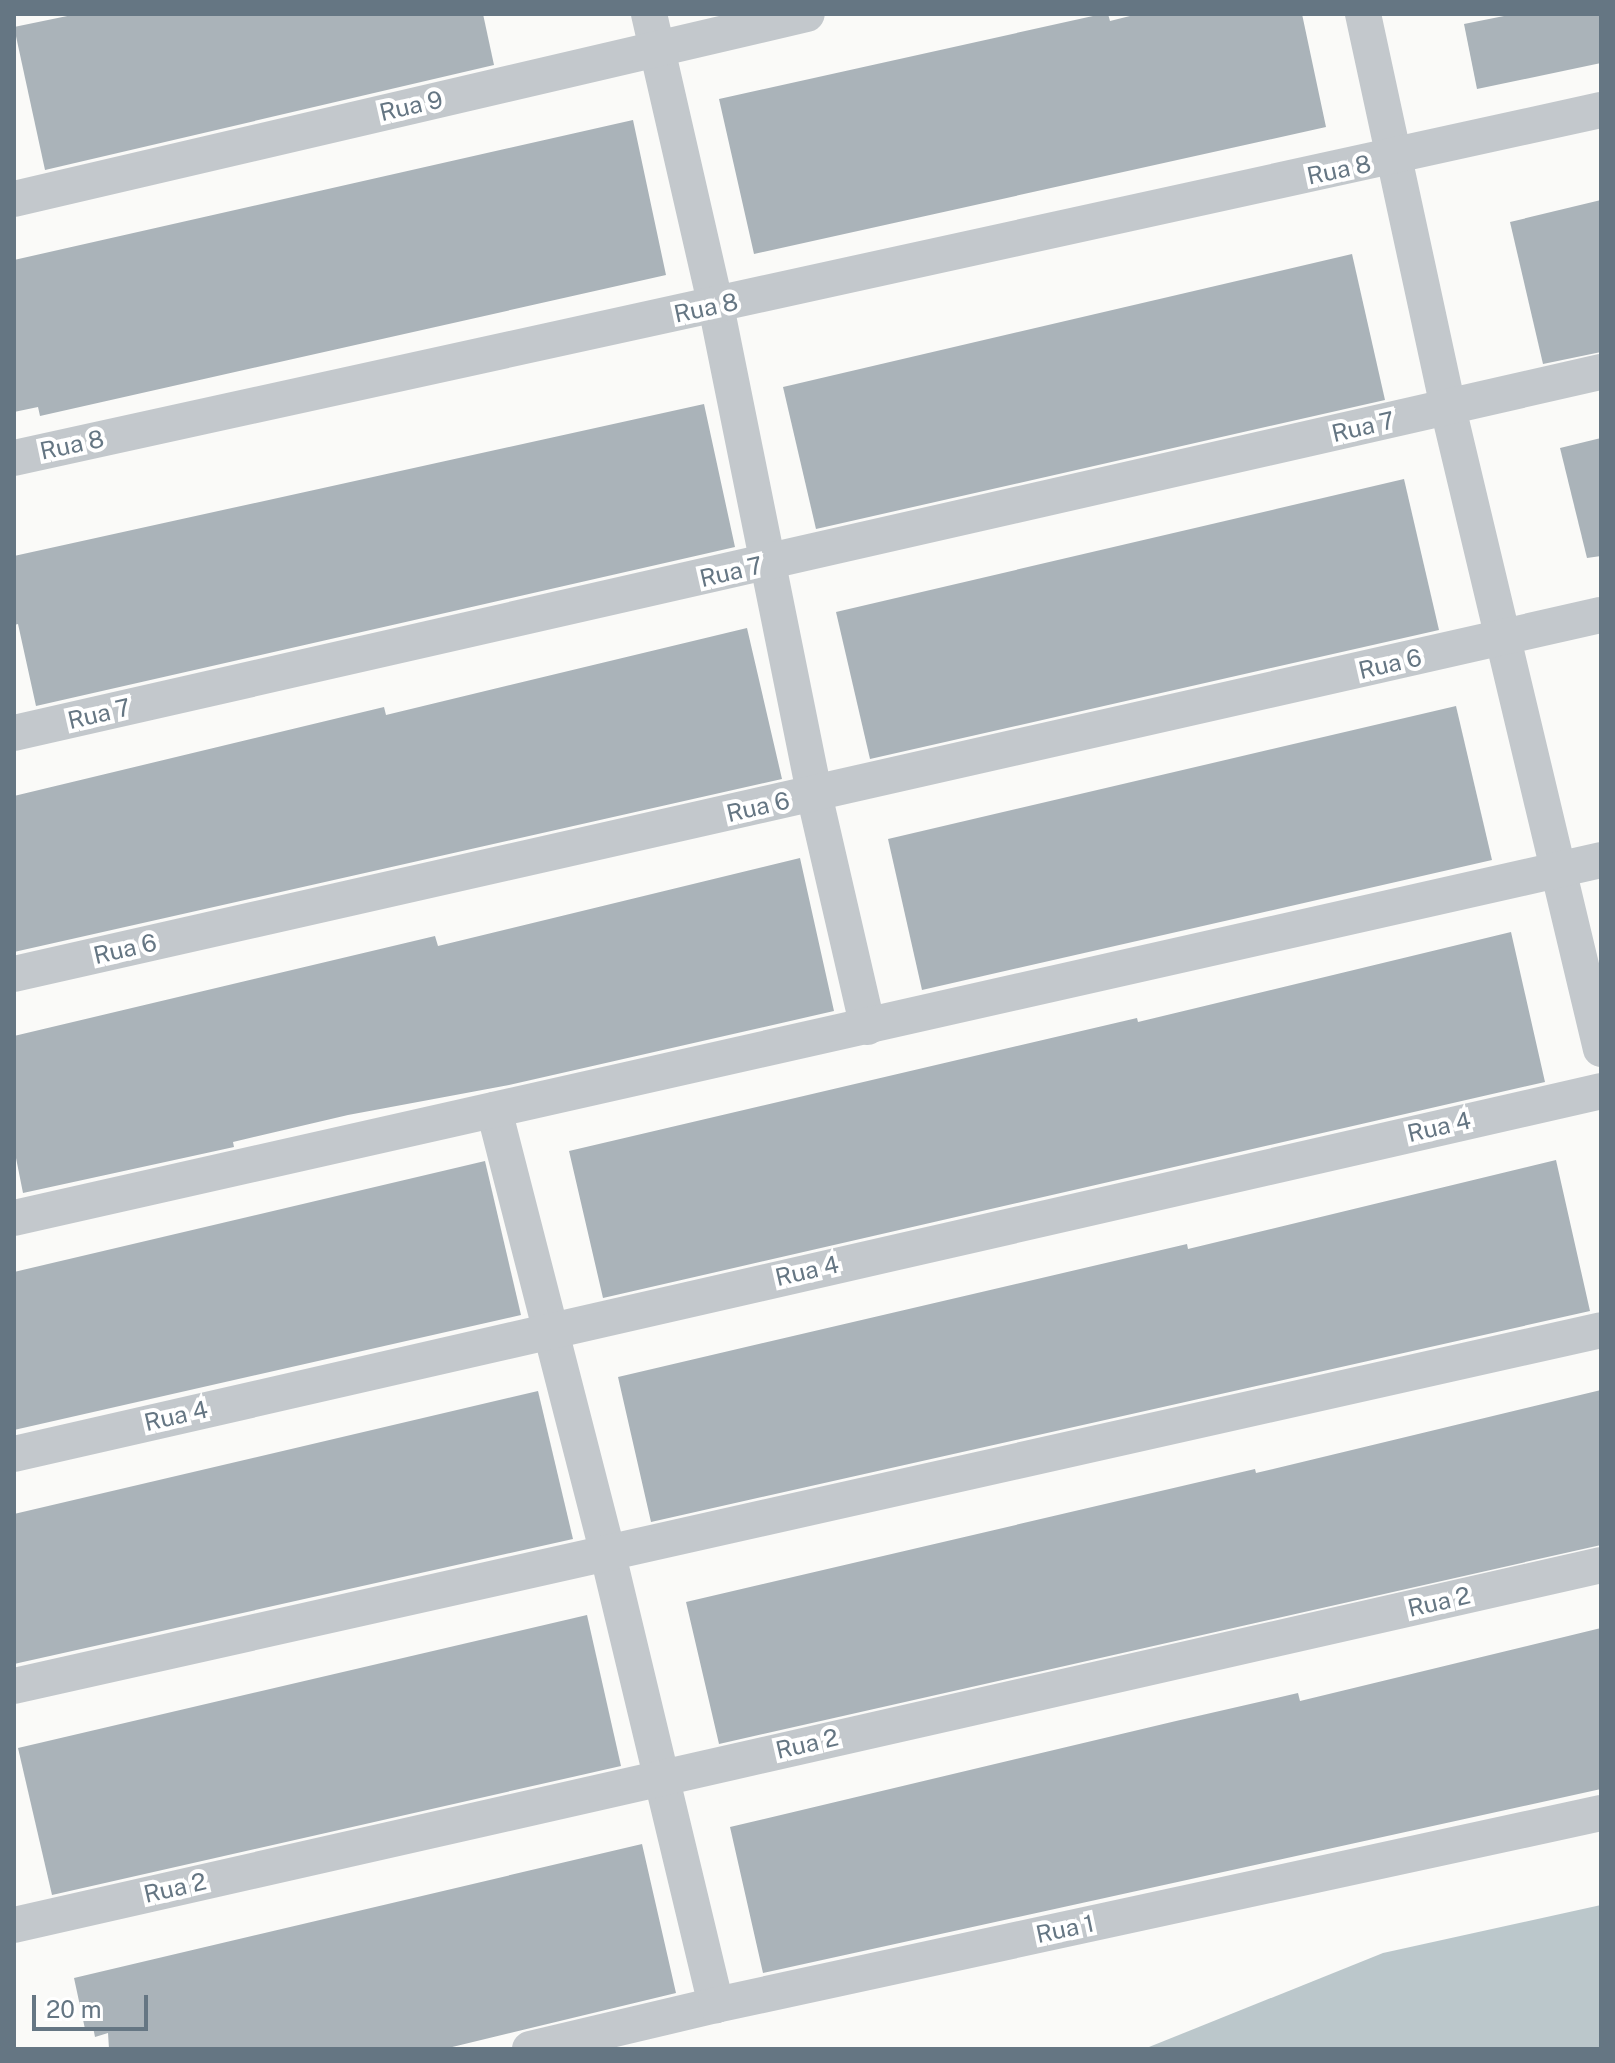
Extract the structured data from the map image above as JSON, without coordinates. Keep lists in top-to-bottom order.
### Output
{
  "streets": {
    "street": [
      "Rua 9",
      "Rua 8",
      "Rua 7",
      "Rua 6",
      "Rua 4",
      "Rua 2",
      "Rua 1"
    ]
  },
  "scale_bar": "20 m"
}
